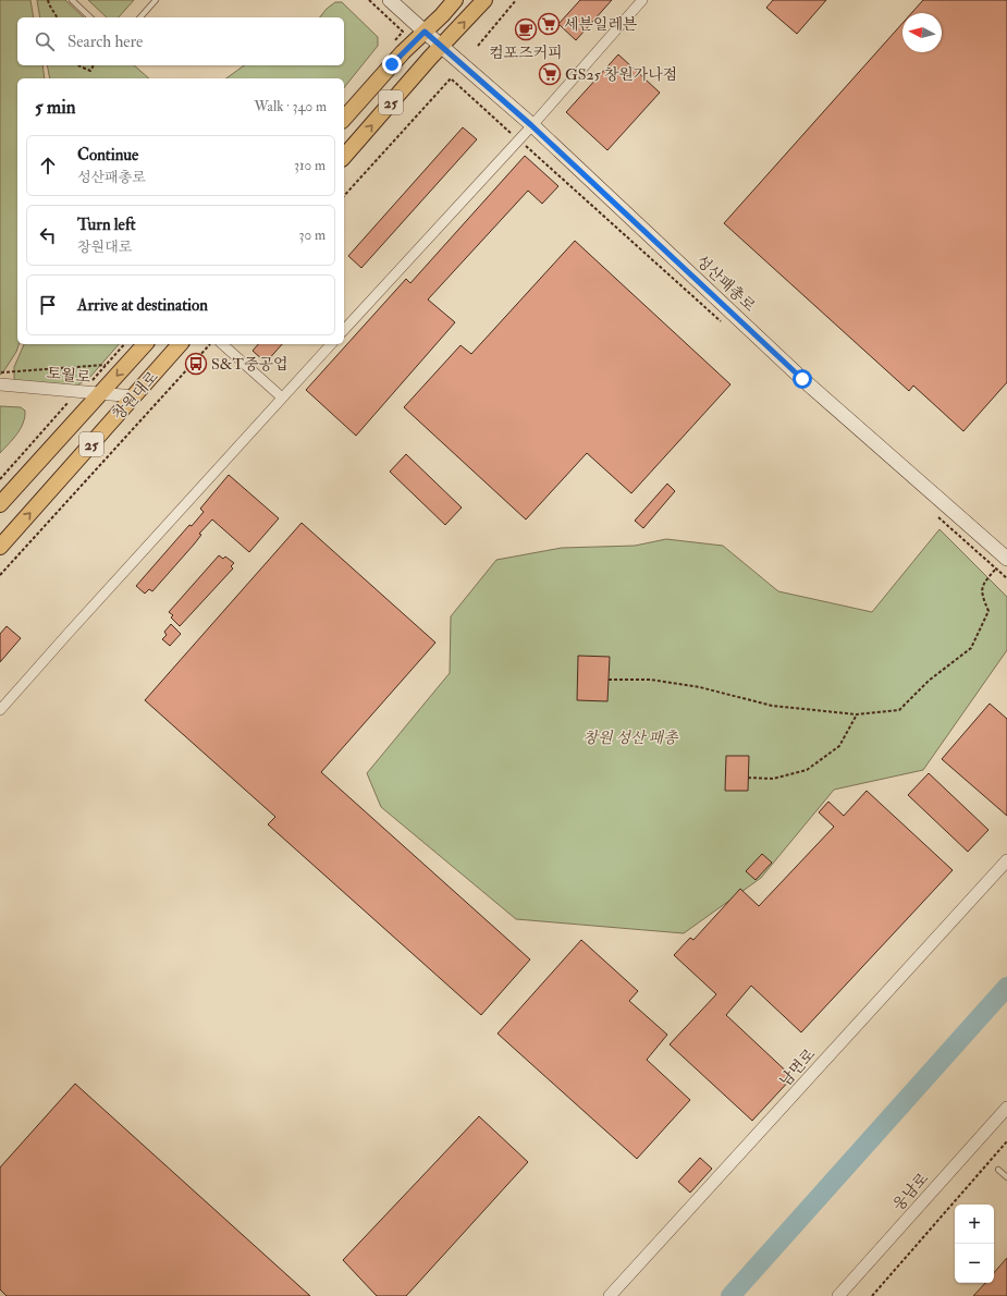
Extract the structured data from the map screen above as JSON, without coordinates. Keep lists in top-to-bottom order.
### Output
{
  "streets": {
    "main road": ["25", "성산패총로", "창원대로"],
    "street": ["토월로", "남면로", "웅남로"]
  },
  "crossings": [
    ["25", "성산패총로"],
    ["토월로", "창원대로"]
  ],
  "parks": ["창원 성산 패총"],
  "places": {
    "supermarket": ["세븐일레븐", "GS25 창원가나점"],
    "cafe": ["컴포즈커피"],
    "bus stop": ["S&T중공업"]
  },
  "north": "left",
  "page": {
    "search": "Search here",
    "heading": ["5 min", "Walk · 340 m"],
    "list": [
      ["Continue", "성산패총로", "310 m"],
      ["Turn left", "창원대로", "30 m"],
      "Arrive at destination"
    ],
    "map_buttons": ["+", "−"]
  }
}
